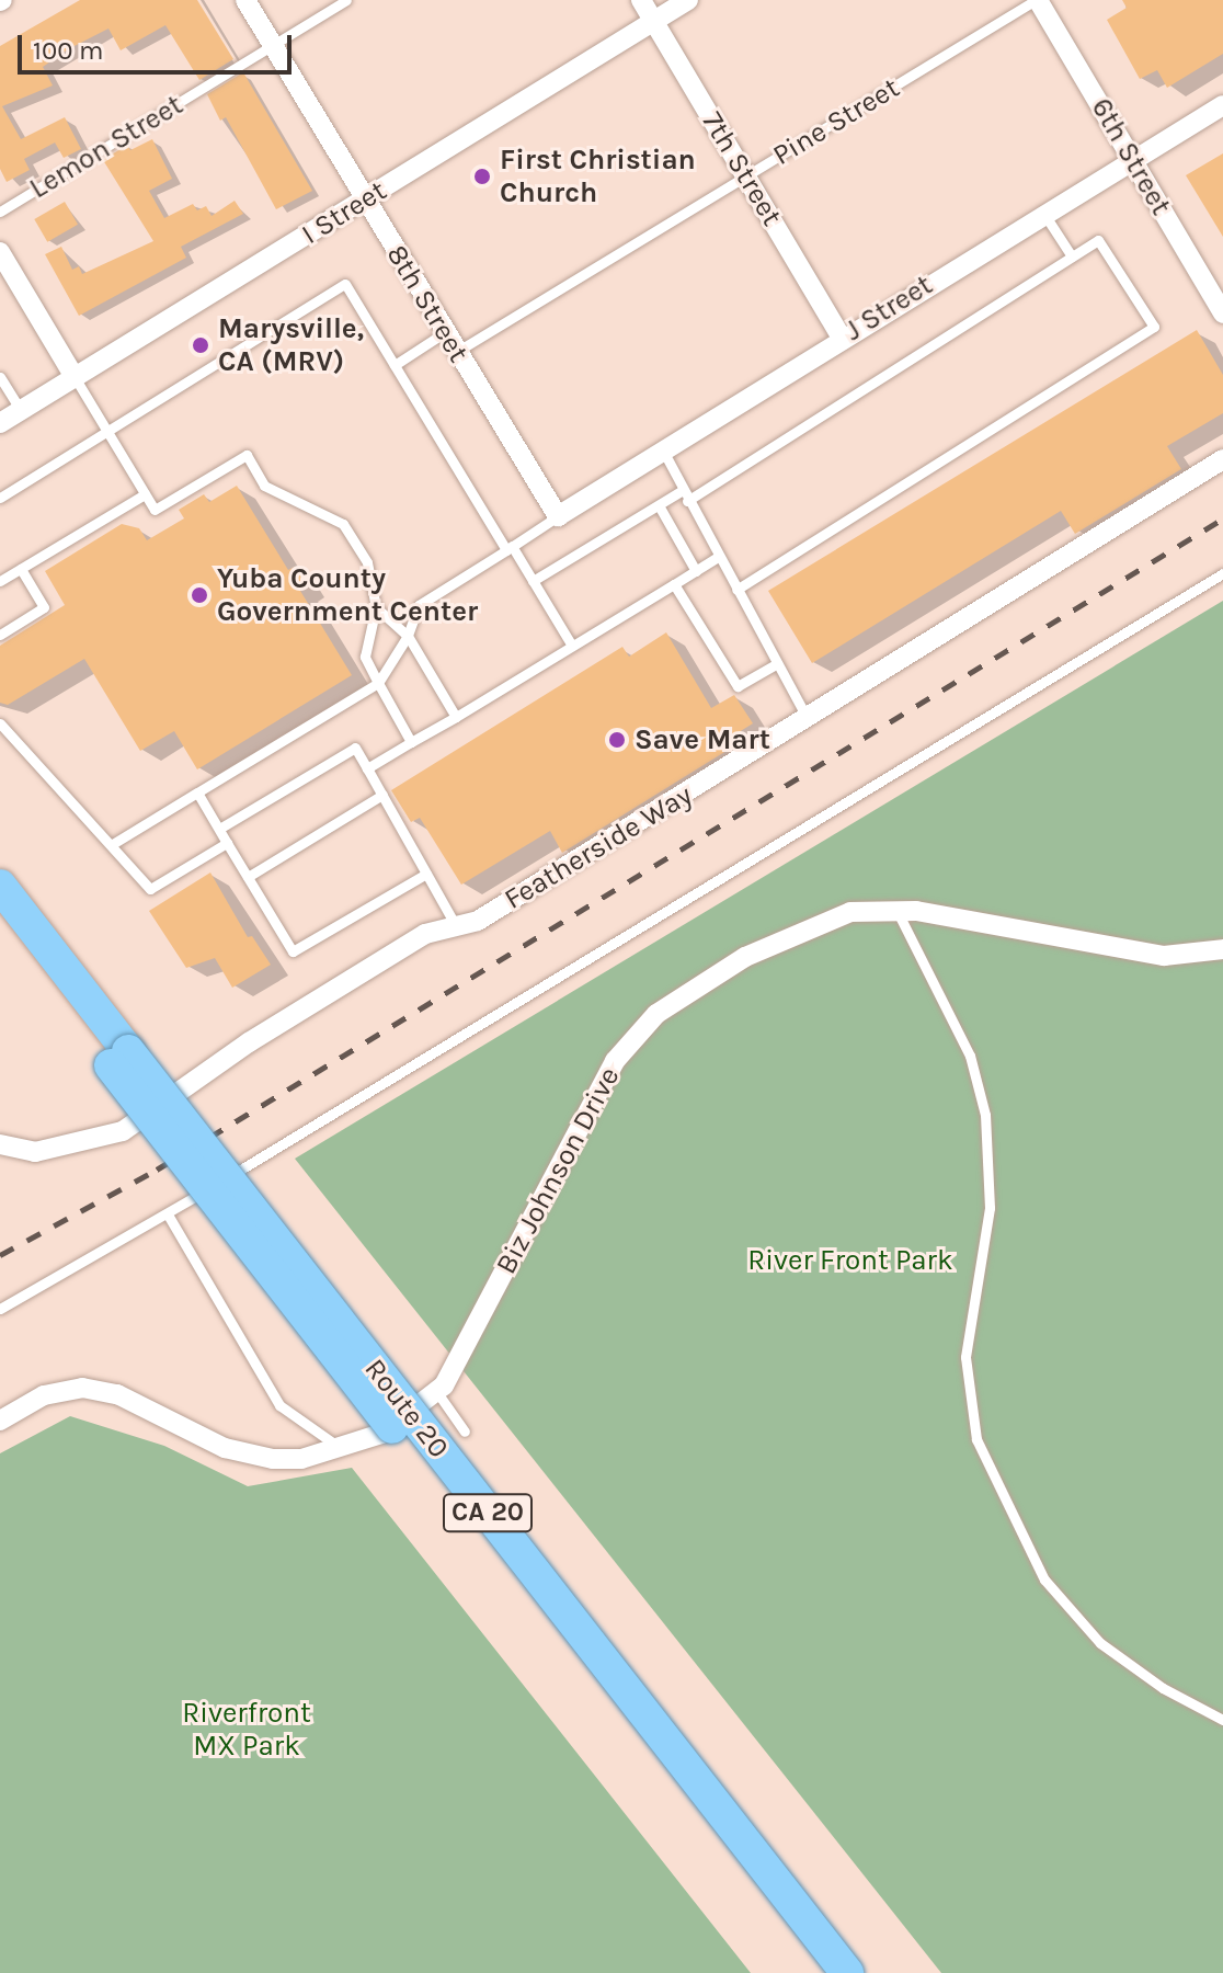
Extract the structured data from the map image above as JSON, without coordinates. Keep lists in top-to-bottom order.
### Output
{
  "streets": {
    "highway": ["Route 20", "CA 20"],
    "street": [
      "6th Street",
      "7th Street",
      "I Street",
      "8th Street",
      "J Street",
      "Featherside Way",
      "Biz Johnson Drive"
    ],
    "lane": ["Pine Street", "Lemon Street"]
  },
  "crossings": [
    ["Pine Street", "6th Street"],
    ["Pine Street", "7th Street"],
    ["Pine Street", "8th Street"],
    ["Lemon Street", "8th Street"],
    ["6th Street", "J Street"],
    ["7th Street", "I Street"],
    ["7th Street", "J Street"],
    ["I Street", "8th Street"],
    ["8th Street", "J Street"],
    ["Route 20", "CA 20"]
  ],
  "parks": ["River Front Park", "Riverfront MX Park"],
  "places": [
    "First Christian Church",
    "Marysville, CA (MRV)",
    "Yuba County Government Center",
    "Save Mart"
  ],
  "scale_bar": "100 m"
}
